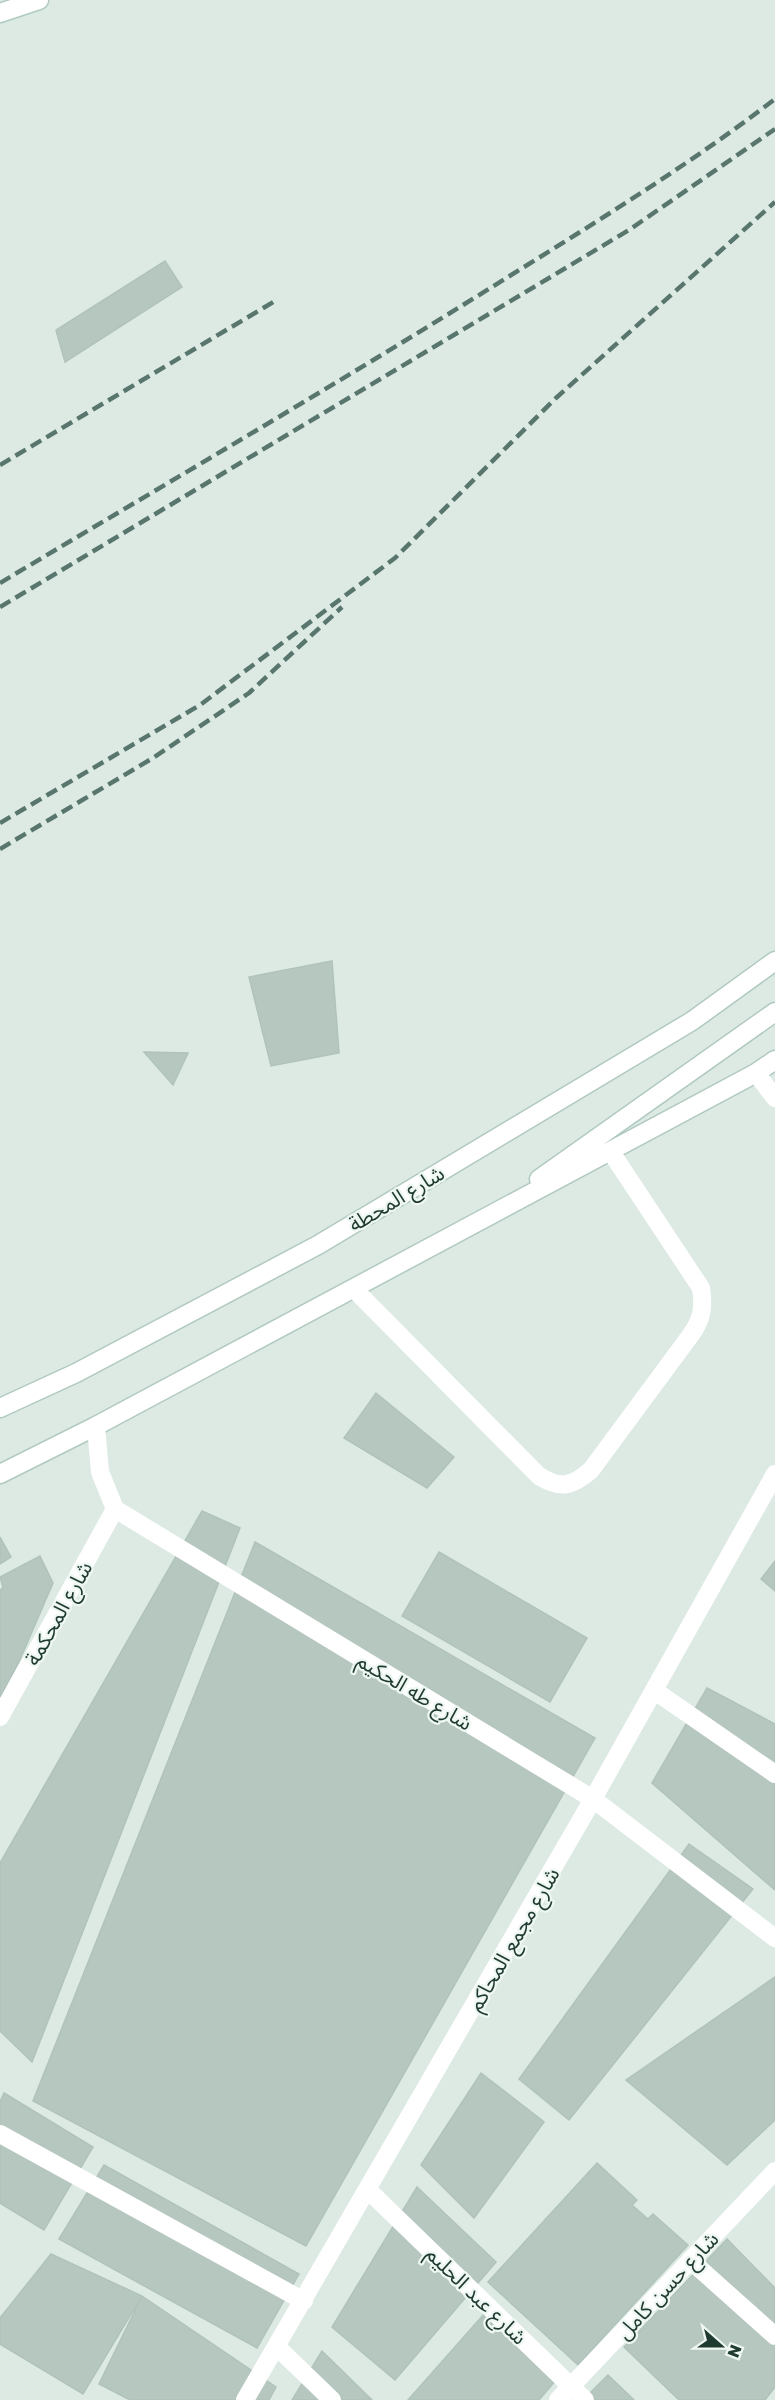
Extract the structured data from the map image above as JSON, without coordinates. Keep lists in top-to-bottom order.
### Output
{
  "streets": {
    "street": [
      "شارع المحطة",
      "شارع المحكمة",
      "شارع طه الحكيم",
      "شارع مجمع المحاكم",
      "شارع حسن كامل",
      "شارع عبد الحليم"
    ]
  },
  "crossings": [
    ["شارع المحكمة", "شارع طه الحكيم"],
    ["شارع طه الحكيم", "شارع مجمع المحاكم"],
    ["شارع مجمع المحاكم", "شارع عبد الحليم"],
    ["شارع حسن كامل", "شارع عبد الحليم"]
  ],
  "north": "right"
}
